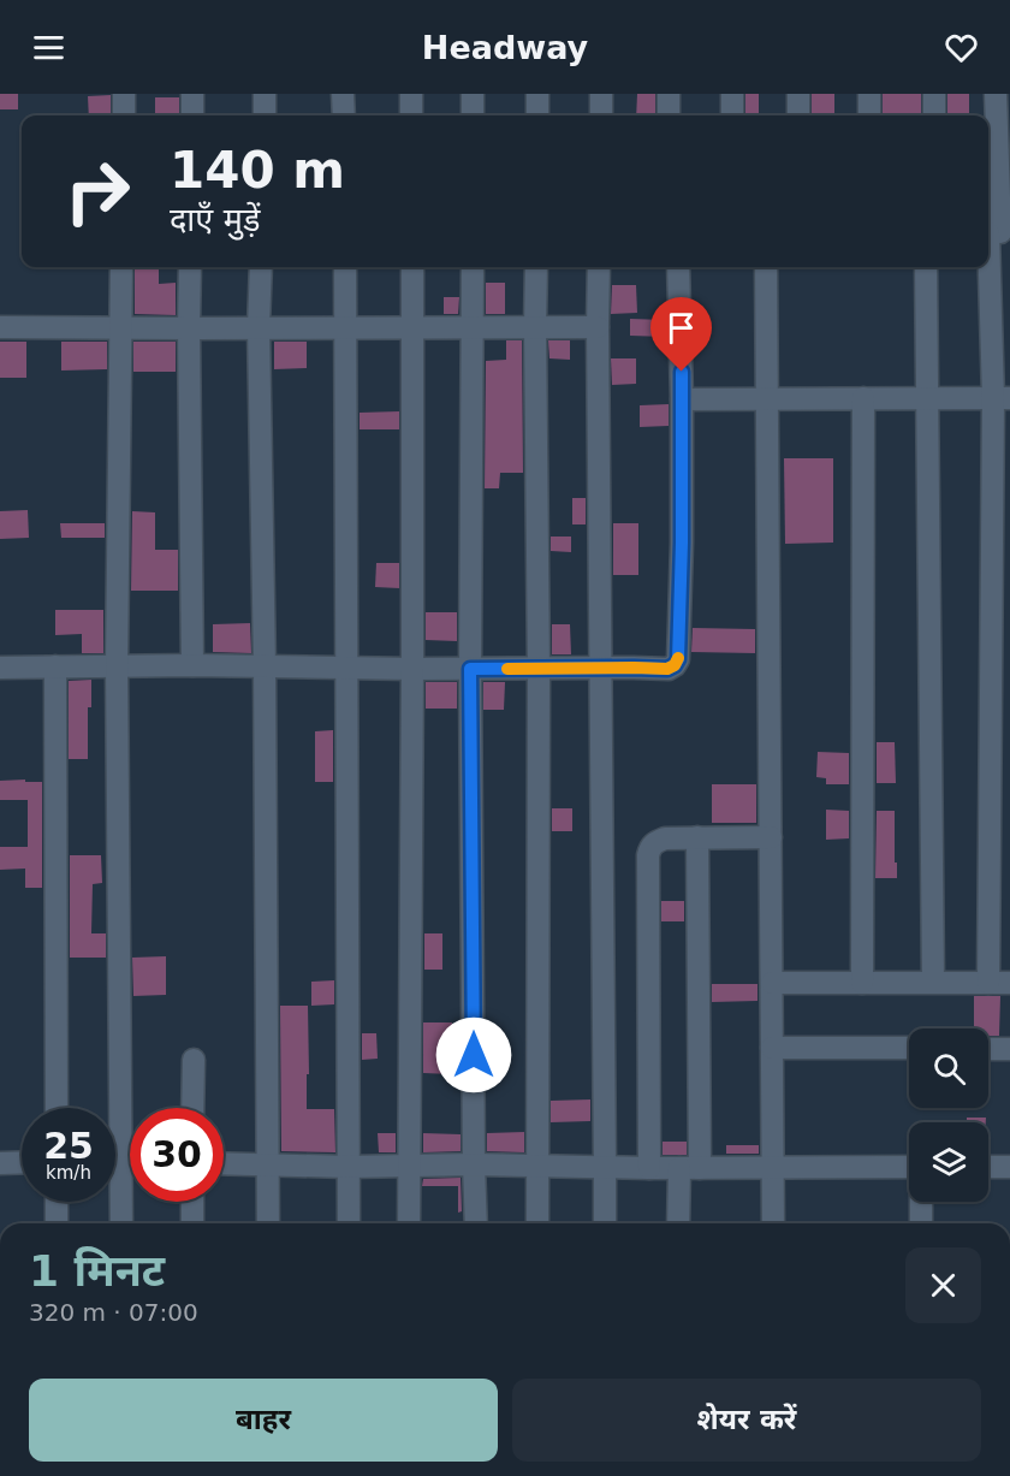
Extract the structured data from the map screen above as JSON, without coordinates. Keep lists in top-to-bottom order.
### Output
{
  "page": {
    "header": "Headway",
    "turn": ["140 m", "दाएँ मुड़ें"],
    "speed": "25 km/h",
    "limit": "30",
    "heading": ["1 मिनट", "320 m · 07:00"],
    "buttons": ["बाहर", "शेयर करें"]
  }
}
